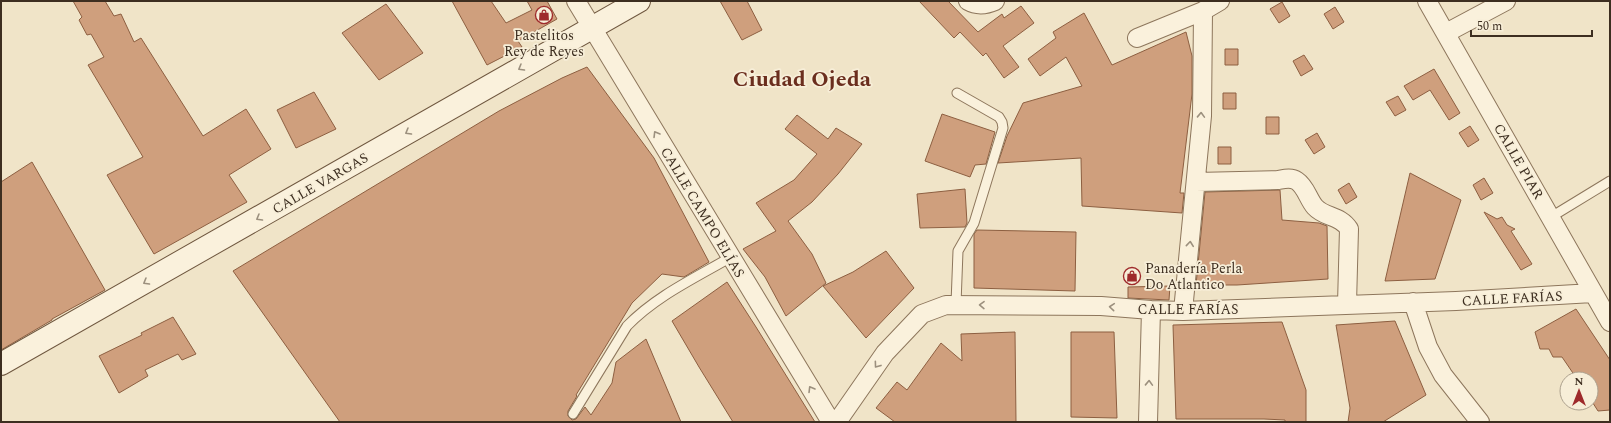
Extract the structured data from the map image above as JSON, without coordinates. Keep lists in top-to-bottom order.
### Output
{
  "streets": {
    "street": [
      "CALLE PIAR",
      "CALLE VARGAS",
      "CALLE CAMPO ELÍAS",
      "CALLE FARÍAS"
    ]
  },
  "crossings": [
    ["CALLE PIAR", "CALLE FARÍAS"],
    ["CALLE VARGAS", "CALLE CAMPO ELÍAS"]
  ],
  "one_way": ["CALLE VARGAS", "CALLE CAMPO ELÍAS", "CALLE FARÍAS"],
  "districts": ["Ciudad Ojeda"],
  "places": {
    "shop": ["Pastelitos Rey de Reyes", "Panadería Perla Do Atlantico"]
  },
  "scale_bar": "50 m",
  "north": "top"
}
